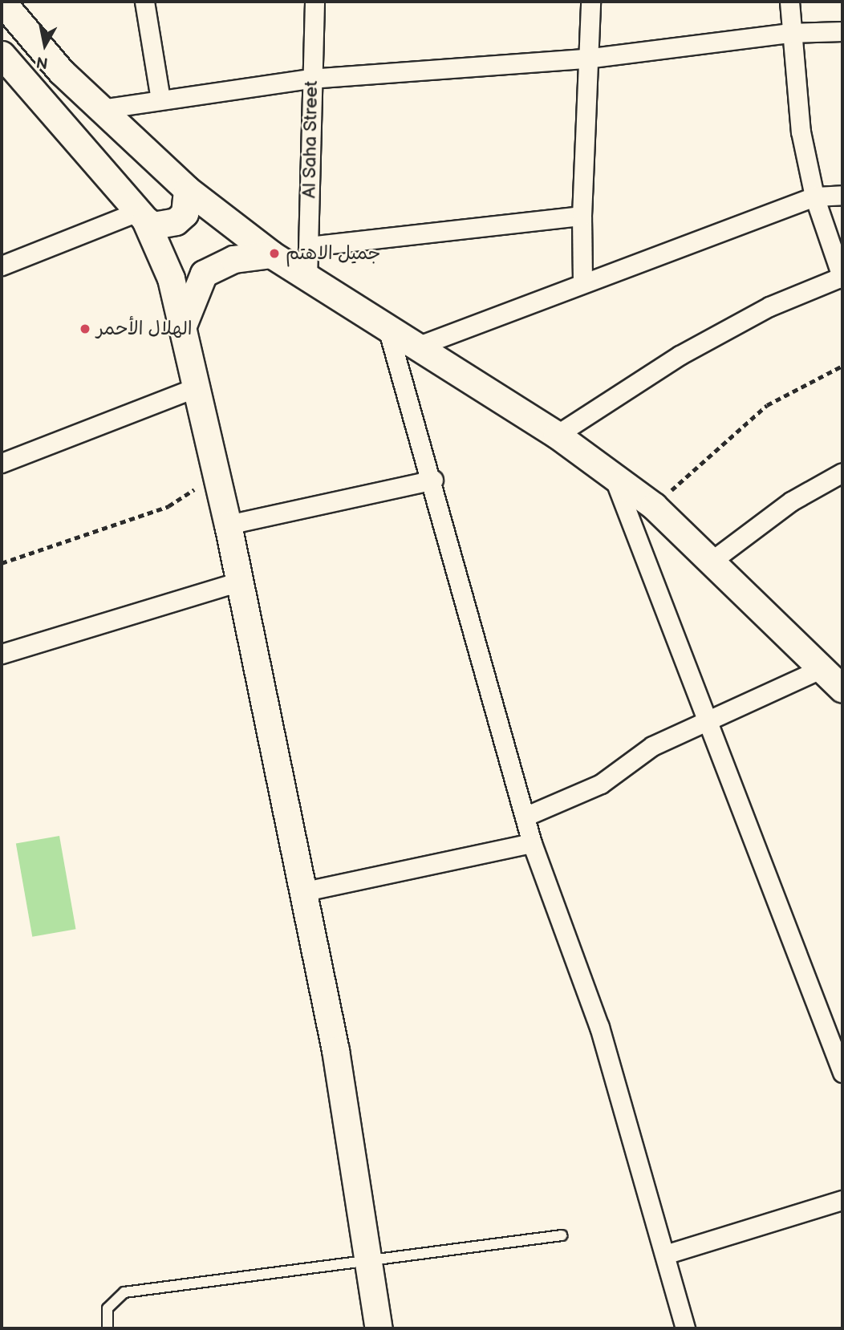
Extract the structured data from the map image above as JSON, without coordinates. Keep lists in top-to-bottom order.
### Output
{
  "streets": {
    "street": ["Al Saha Street"]
  },
  "places": ["جميل الاهتم", "الهلال الأحمر"],
  "north": "bottom"
}
